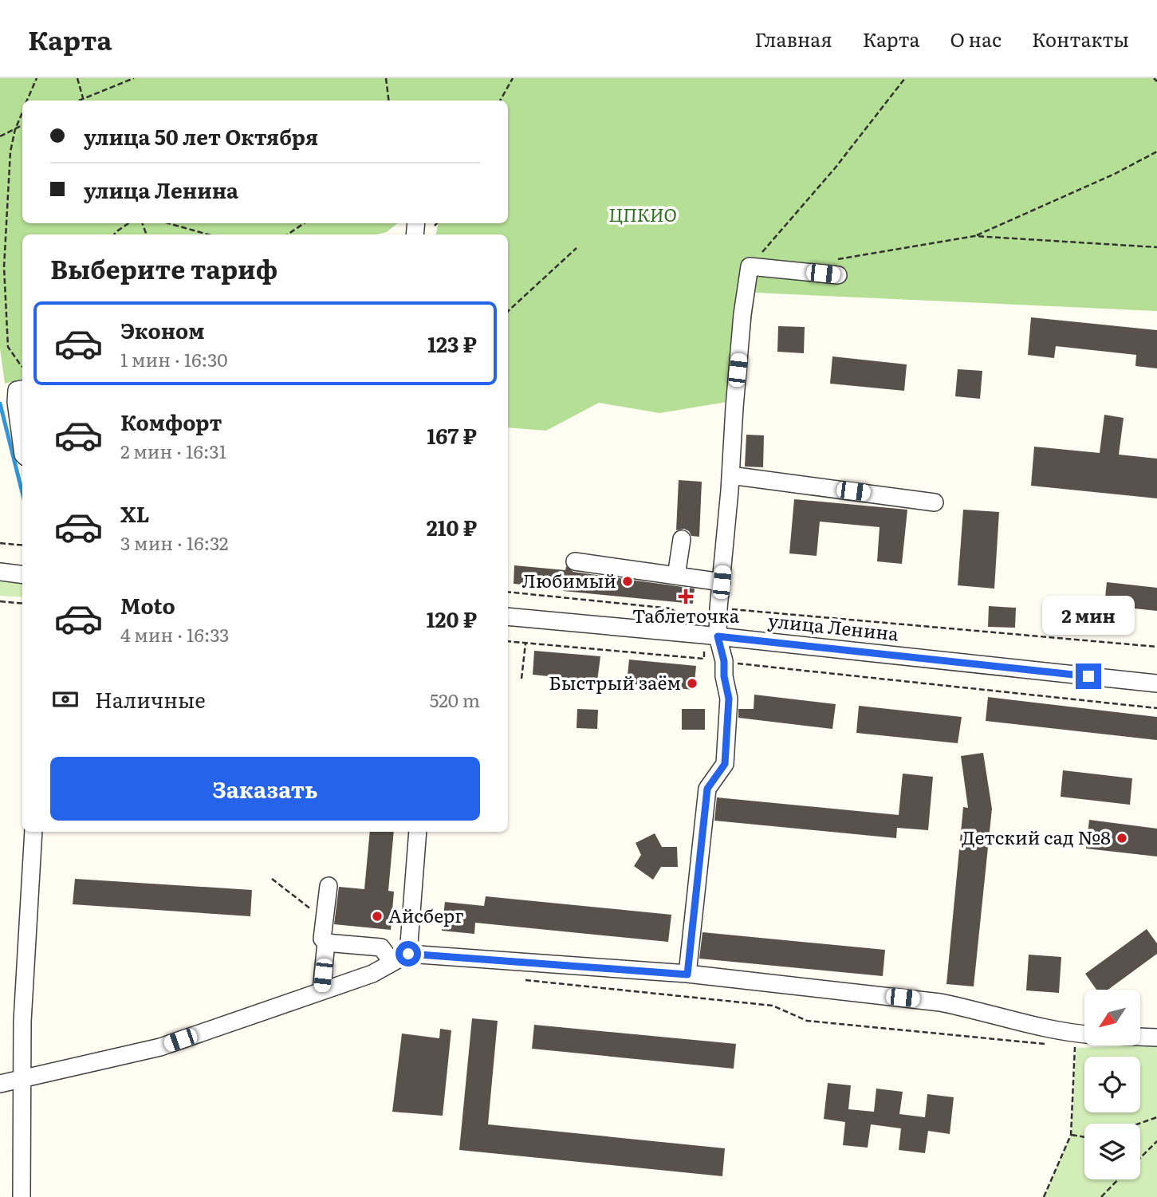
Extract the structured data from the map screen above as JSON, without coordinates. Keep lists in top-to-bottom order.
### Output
{
  "streets": {
    "street": ["улица Ленина"]
  },
  "parks": ["ЦПКИО"],
  "places": {
    "other": [
      "Любимый",
      "Быстрый заём",
      "Детский сад №8",
      "Айсберг"
    ],
    "health": ["Таблеточка"]
  },
  "north": "bottom left",
  "page": {
    "header": "Карта",
    "nav": [
      "Главная",
      "Карта",
      "О нас",
      "Контакты"
    ],
    "banner": ["улица 50 лет Октября", "улица Ленина"],
    "heading": "Выберите тариф",
    "list": [
      {
        "name": "Эконом",
        "note": "1 мин · 16:30",
        "value": "123 ₽"
      },
      {
        "name": "Комфорт",
        "note": "2 мин · 16:31",
        "value": "167 ₽"
      },
      {
        "name": "XL",
        "note": "3 мин · 16:32",
        "value": "210 ₽"
      },
      {
        "name": "Moto",
        "note": "4 мин · 16:33",
        "value": "120 ₽"
      }
    ],
    "bubble": "2 мин",
    "pay": ["Наличные", "520 m"],
    "buttons": "Заказать"
  }
}
